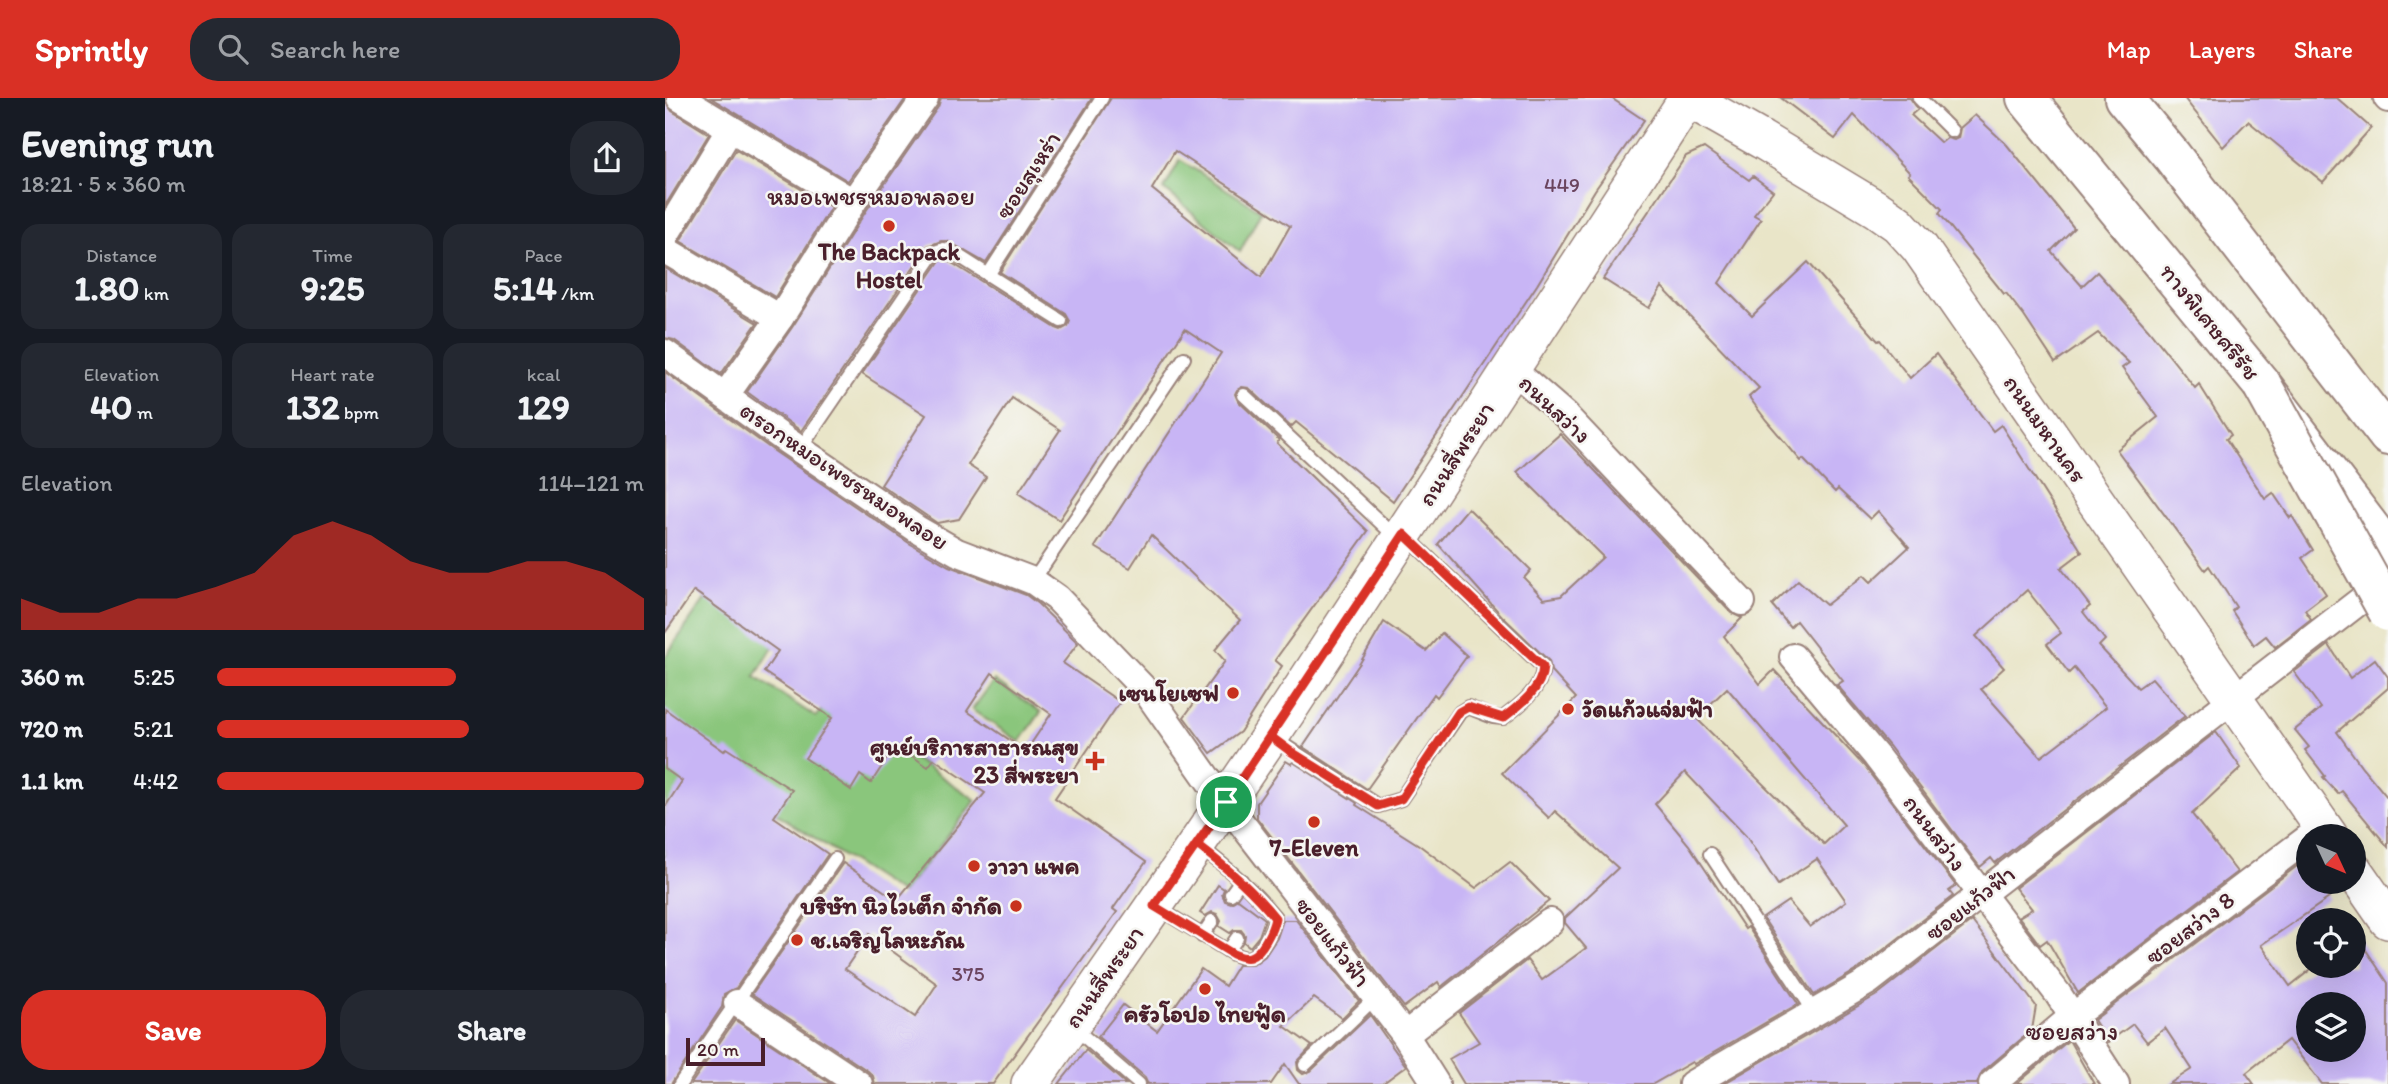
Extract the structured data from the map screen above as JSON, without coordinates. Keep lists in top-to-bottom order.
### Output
{
  "streets": {
    "highway": ["ทางพิเศษศรีรัช"],
    "main road": ["ถนนมหานคร", "ถนนสี่พระยา"],
    "street": [
      "ถนนสว่าง",
      "ตรอกหมอเพชรหมอพลอย",
      "ซอยแก้วฟ้า",
      "ซอยสว่าง 8"
    ],
    "lane": ["ซอยสุเหร่า"]
  },
  "crossings": [
    ["ถนนสว่าง", "ถนนสี่พระยา"],
    ["ถนนสว่าง", "ซอยแก้วฟ้า"],
    ["ถนนสว่าง", "ซอยสว่าง 8"],
    ["ถนนมหานคร", "ถนนสี่พระยา"],
    ["ถนนมหานคร", "ซอยแก้วฟ้า"],
    ["ถนนสี่พระยา", "ตรอกหมอเพชรหมอพลอย"],
    ["ถนนสี่พระยา", "ซอยแก้วฟ้า"],
    ["ตรอกหมอเพชรหมอพลอย", "ซอยแก้วฟ้า"]
  ],
  "districts": ["หมอเพชรหมอพลอย", "ซอยสว่าง"],
  "places": {
    "other": [
      "The Backpack Hostel",
      "เซนโยเซฟ",
      "วัดแก้วแจ่มฟ้า",
      "7-Eleven",
      "วาวา แพค",
      "บริษัท นิวไวเต็ก จำกัด",
      "ช.เจริญโลหะภัณ",
      "ครัวโอปอ ไทยฟู้ด"
    ],
    "health": ["ศูนย์บริการสาธารณสุข 23 สี่พระยา"]
  },
  "house_numbers": ["449", "375"],
  "scale_bar": "20 m",
  "north": "bottom right",
  "page": {
    "header": "Sprintly",
    "search": "Search here",
    "nav": ["Map", "Layers", "Share"],
    "heading": ["Evening run", "18:21 · 5 × 360 m"],
    "stats": [
      ["Distance", "1.80 km"],
      ["Time", "9:25"],
      ["Pace", "5:14 /km"],
      ["Elevation", "40 m"],
      ["Heart rate", "132 bpm"],
      ["kcal", "129"]
    ],
    "chart": ["Elevation", "114–121 m"],
    "list": [
      {
        "name": "360 m",
        "note": "5:25"
      },
      {
        "name": "720 m",
        "note": "5:21"
      },
      {
        "name": "1.1 km",
        "note": "4:42"
      }
    ],
    "buttons": ["Save", "Share"],
    "scale": "20 m"
  }
}
